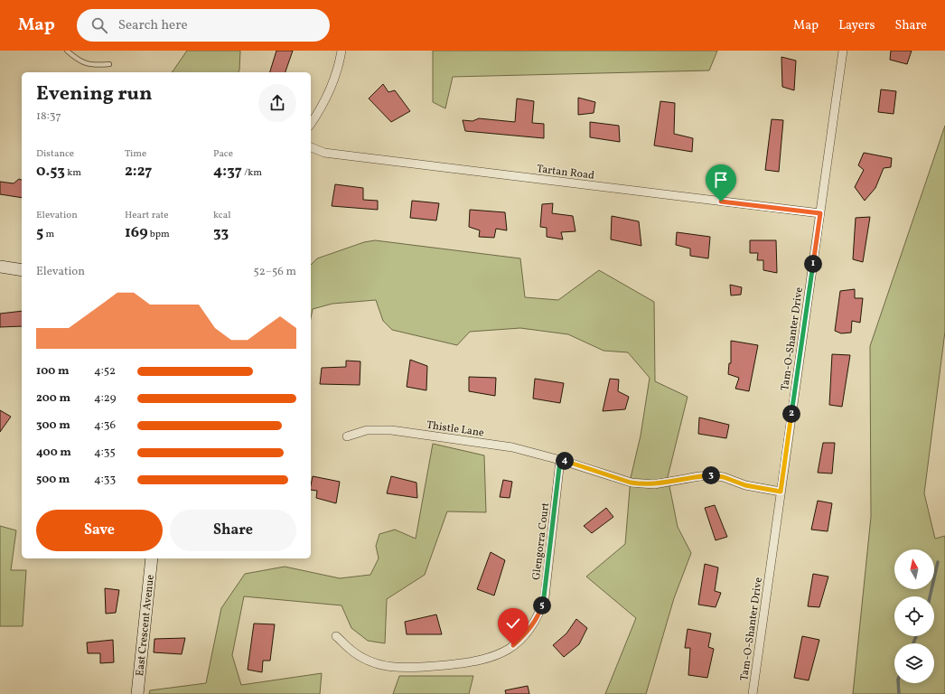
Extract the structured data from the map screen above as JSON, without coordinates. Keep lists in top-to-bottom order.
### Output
{
  "streets": {
    "street": [
      "Tartan Road",
      "Tam-O-Shanter Drive",
      "Thistle Lane",
      "Glengorra Court",
      "East Crescent Avenue"
    ]
  },
  "crossings": [
    ["Tartan Road", "Tam-O-Shanter Drive"],
    ["Thistle Lane", "Glengorra Court"]
  ],
  "north": "top",
  "page": {
    "header": "Map",
    "search": "Search here",
    "nav": ["Map", "Layers", "Share"],
    "heading": ["Evening run", "18:37"],
    "stats": [
      ["Distance", "0.53 km"],
      ["Time", "2:27"],
      ["Pace", "4:37 /km"],
      ["Elevation", "5 m"],
      ["Heart rate", "169 bpm"],
      ["kcal", "33"]
    ],
    "pins": [
      "1",
      "2",
      "4",
      "3",
      "5"
    ],
    "chart": ["Elevation", "52–56 m"],
    "list": [
      {
        "name": "100 m",
        "note": "4:52"
      },
      {
        "name": "200 m",
        "note": "4:29"
      },
      {
        "name": "300 m",
        "note": "4:36"
      },
      {
        "name": "400 m",
        "note": "4:35"
      },
      {
        "name": "500 m",
        "note": "4:33"
      }
    ],
    "buttons": ["Save", "Share"]
  }
}
